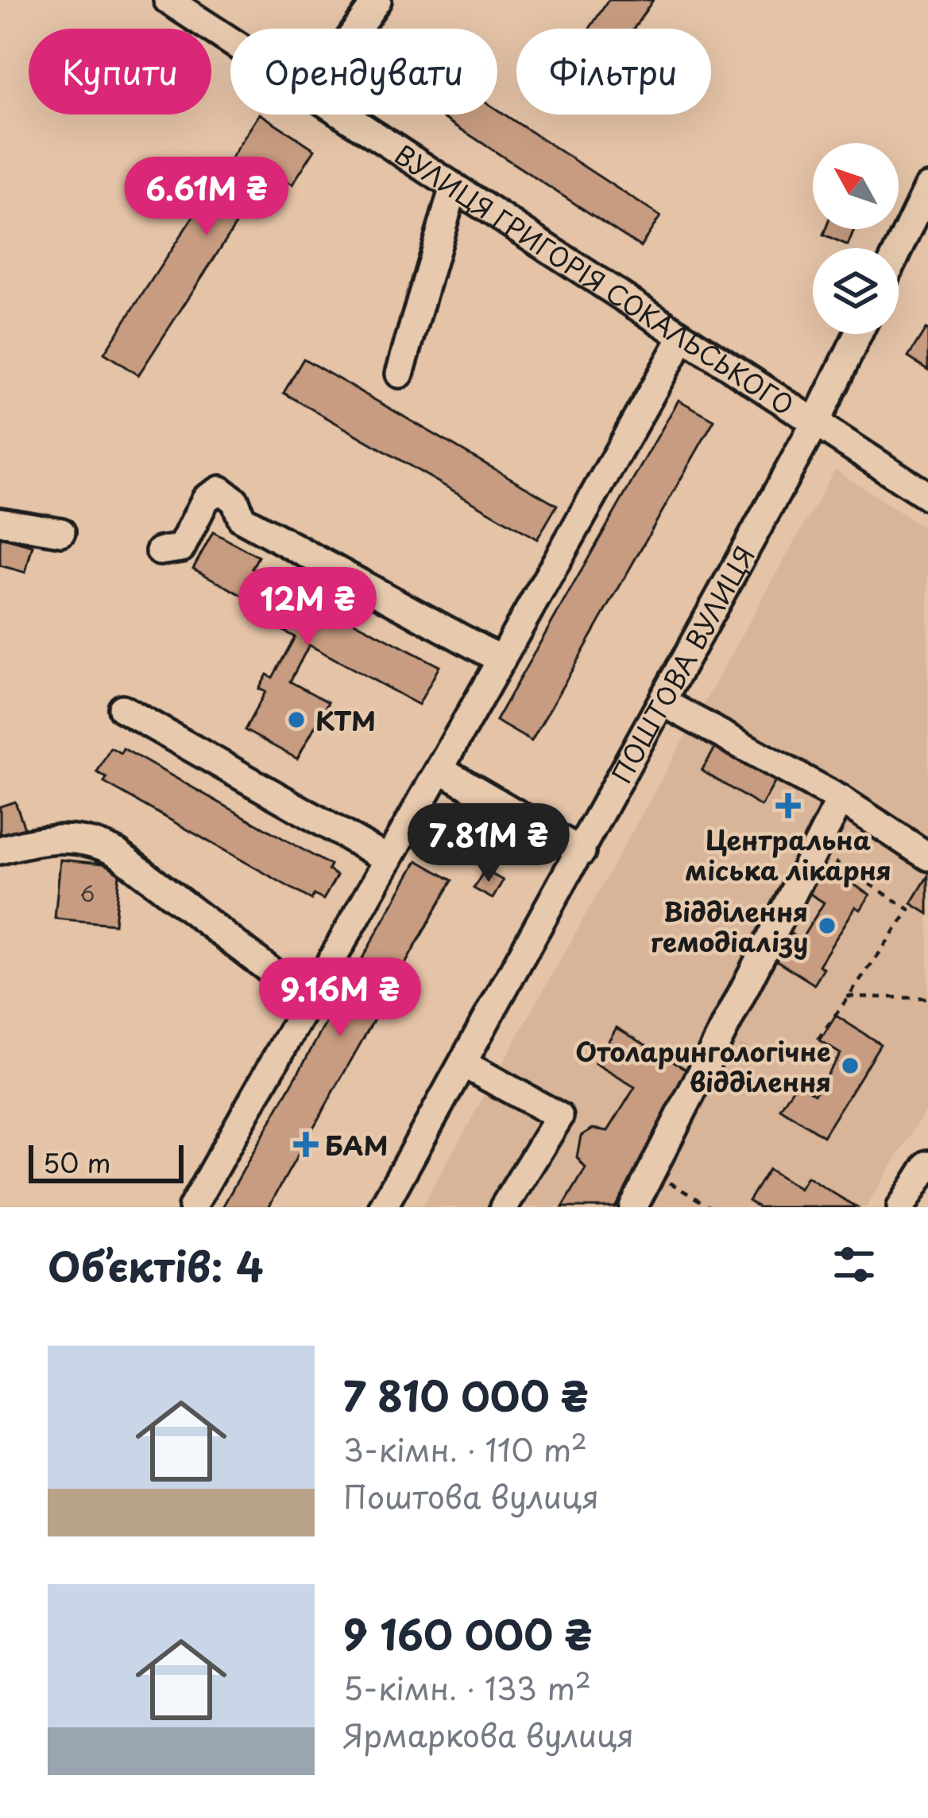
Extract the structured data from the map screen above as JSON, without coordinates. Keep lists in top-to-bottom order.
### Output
{
  "streets": {
    "street": ["ВУЛИЦЯ ГРИГОРІЯ СОКАЛЬСЬКОГО", "ПОШТОВА ВУЛИЦЯ"]
  },
  "crossings": [
    ["ВУЛИЦЯ ГРИГОРІЯ СОКАЛЬСЬКОГО", "ПОШТОВА ВУЛИЦЯ"]
  ],
  "places": {
    "other": ["КТМ", "Відділення гемодіалізу", "Отоларингологічне відділення"],
    "health": ["Центральна міська лікарня", "БАМ"]
  },
  "house_numbers": ["6"],
  "scale_bar": "50 m",
  "north": "top left",
  "page": {
    "chip": ["Купити", "Орендувати", "Фільтри"],
    "price": [
      "6.61M ₴",
      "12M ₴",
      "7.81M ₴",
      "9.16M ₴"
    ],
    "scale": "50 m",
    "heading": "Об’єктів: 4",
    "list": [
      {
        "name": "7 810 000 ₴",
        "note": "3-кімн. · 110 m² · Поштова вулиця"
      },
      {
        "name": "9 160 000 ₴",
        "note": "5-кімн. · 133 m² · Ярмаркова вулиця"
      }
    ]
  }
}
